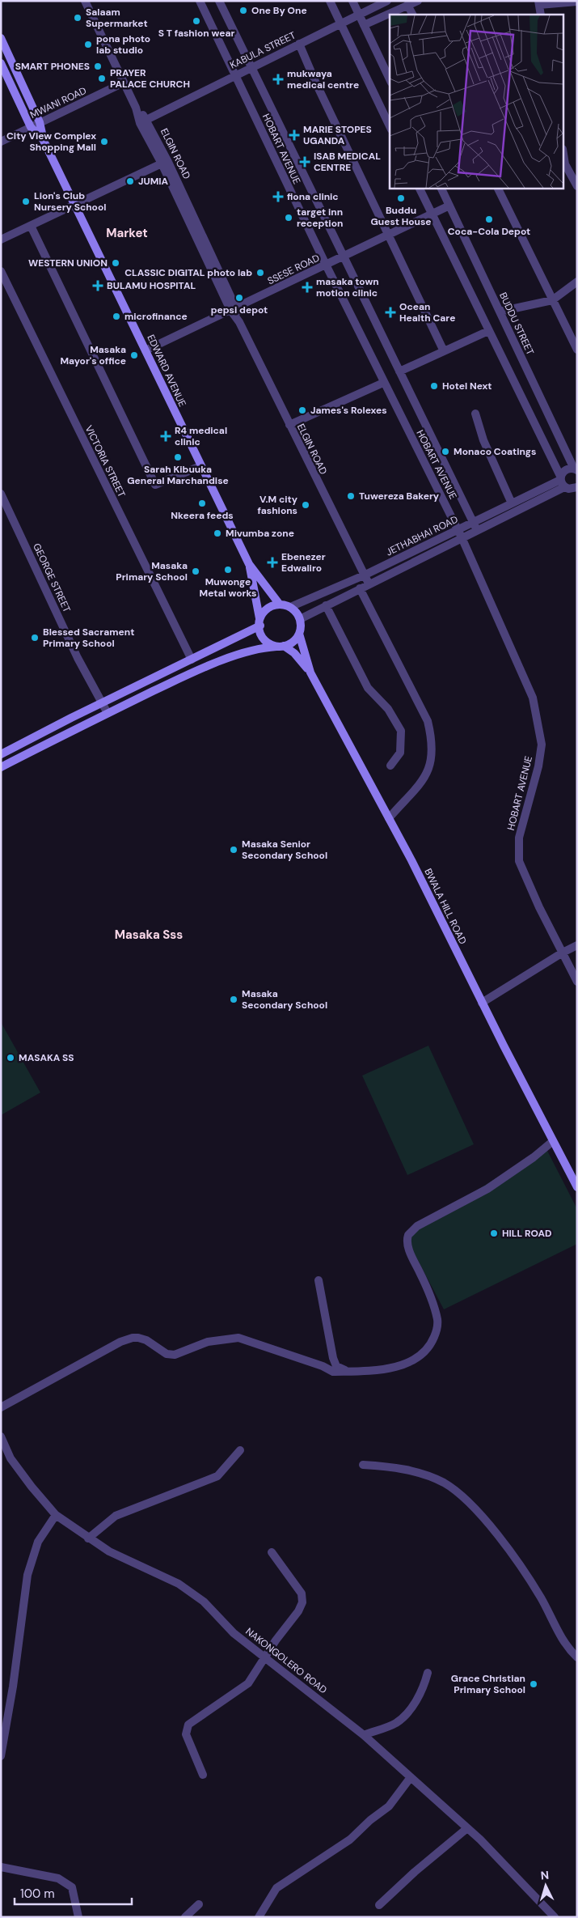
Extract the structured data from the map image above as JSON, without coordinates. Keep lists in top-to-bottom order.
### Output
{
  "streets": {
    "street": [
      "KABULA STREET",
      "MWANI ROAD",
      "HOBART AVENUE",
      "ELGIN ROAD",
      "SSESE ROAD",
      "BUDDU STREET",
      "EDWARD AVENUE",
      "VICTORIA STREET",
      "JETHABHAI ROAD",
      "GEORGE STREET",
      "BWALA HILL ROAD",
      "NAKONGOLERO ROAD"
    ]
  },
  "crossings": [
    ["KABULA STREET", "HOBART AVENUE"],
    ["KABULA STREET", "ELGIN ROAD"],
    ["MWANI ROAD", "ELGIN ROAD"],
    ["MWANI ROAD", "EDWARD AVENUE"],
    ["HOBART AVENUE", "SSESE ROAD"],
    ["HOBART AVENUE", "JETHABHAI ROAD"],
    ["ELGIN ROAD", "SSESE ROAD"],
    ["ELGIN ROAD", "JETHABHAI ROAD"],
    ["SSESE ROAD", "BUDDU STREET"],
    ["SSESE ROAD", "EDWARD AVENUE"],
    ["EDWARD AVENUE", "JETHABHAI ROAD"],
    ["EDWARD AVENUE", "BWALA HILL ROAD"],
    ["JETHABHAI ROAD", "BWALA HILL ROAD"]
  ],
  "districts": ["Market", "Masaka Sss"],
  "places": {
    "other": [
      "One By One",
      "Salaam Supermarket",
      "S T fashion wear",
      "pona photo lab studio",
      "SMART PHONES",
      "PRAYER PALACE CHURCH",
      "City View Complex Shopping Mall",
      "JUMIA",
      "Buddu Guest House",
      "Lion's Club Nursery School",
      "target inn reception",
      "Coca-Cola Depot",
      "WESTERN UNION",
      "CLASSIC DIGITAL photo lab",
      "pepsi depot",
      "microfinance",
      "Masaka Mayor's office",
      "Hotel Next",
      "James's Rolexes",
      "Monaco Coatings",
      "Sarah Kibuuka General Marchandise",
      "Tuwereza Bakery",
      "Nkeera feeds",
      "V.M city fashions",
      "Mivumba zone",
      "Muwonge Metal works",
      "Masaka Primary School",
      "Blessed Sacrament Primary School",
      "Masaka Senior Secondary School",
      "Masaka Secondary School",
      "MASAKA SS",
      "HILL ROAD",
      "Grace Christian Primary School"
    ],
    "health": [
      "mukwaya medical centre",
      "MARIE STOPES UGANDA",
      "ISAB MEDICAL CENTRE",
      "fiona clinic",
      "BULAMU HOSPITAL",
      "masaka town motion clinic",
      "Ocean Health Care",
      "R4 medical clinic",
      "Ebenezer Edwaliro"
    ]
  },
  "scale_bar": "100 m",
  "north": "top"
}
